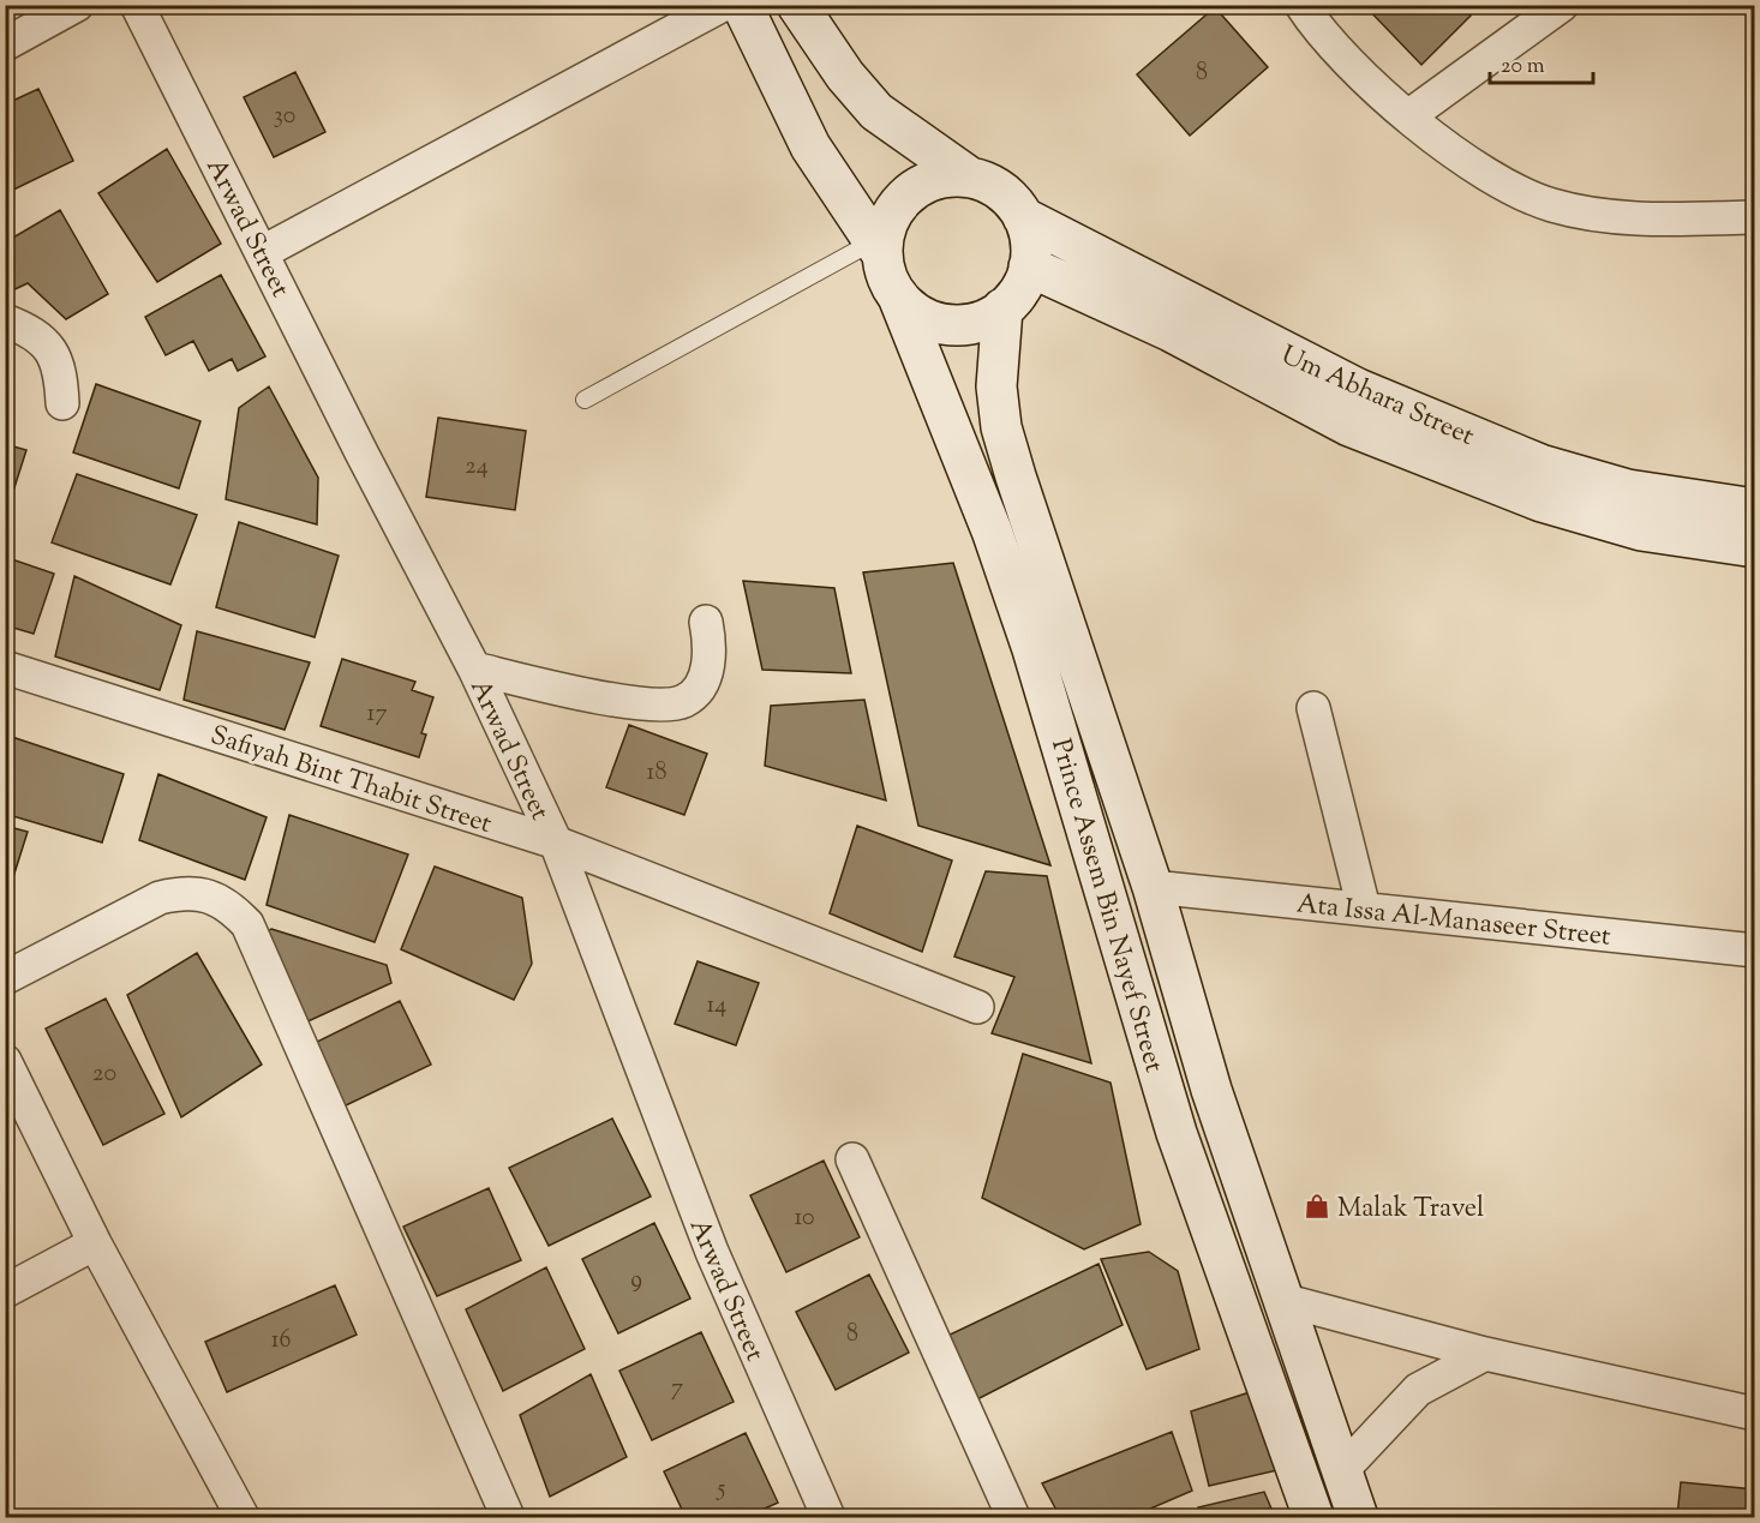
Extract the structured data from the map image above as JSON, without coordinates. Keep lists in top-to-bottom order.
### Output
{
  "streets": {
    "main road": ["Um Abhara Street", "Prince Assem Bin Nayef Street"],
    "street": ["Arwad Street", "Safiyah Bint Thabit Street", "Ata Issa Al-Manaseer Street"]
  },
  "crossings": [
    ["Arwad Street", "Safiyah Bint Thabit Street"],
    ["Um Abhara Street", "Prince Assem Bin Nayef Street"],
    ["Prince Assem Bin Nayef Street", "Ata Issa Al-Manaseer Street"]
  ],
  "places": {
    "shop": ["Malak Travel"]
  },
  "house_numbers": [
    "8",
    "30",
    "24",
    "17",
    "18",
    "14",
    "20",
    "10",
    "9",
    "8",
    "16",
    "7",
    "5"
  ],
  "scale_bar": "20 m"
}
